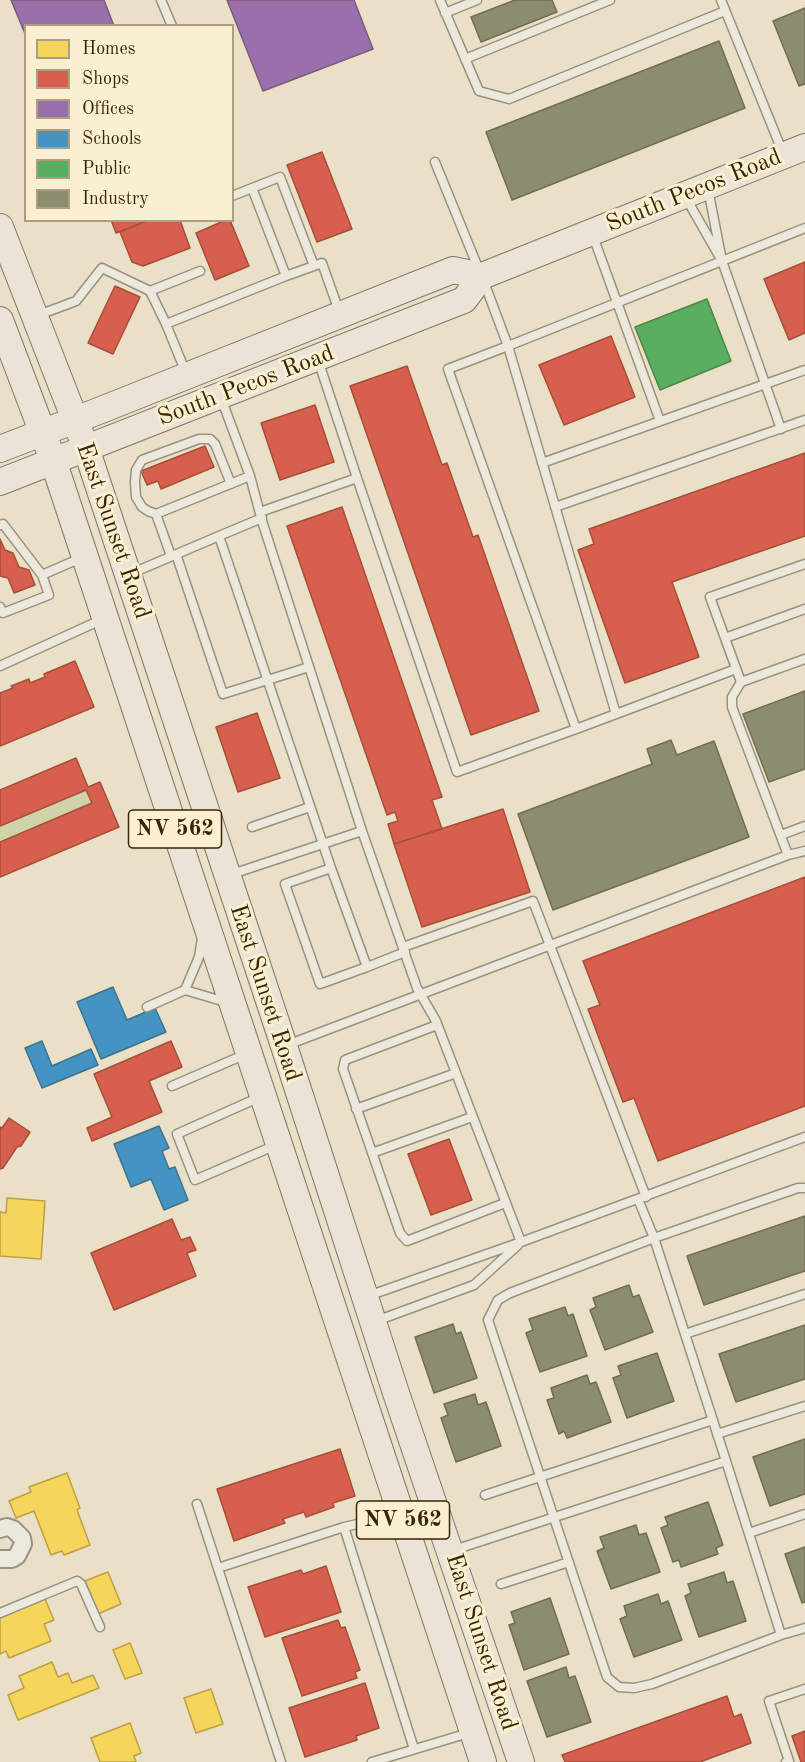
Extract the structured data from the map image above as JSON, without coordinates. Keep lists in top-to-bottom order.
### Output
{
  "streets": {
    "main road": ["South Pecos Road", "East Sunset Road", "NV 562"]
  },
  "crossings": [
    ["South Pecos Road", "East Sunset Road"]
  ],
  "legend": [
    "Homes",
    "Shops",
    "Offices",
    "Schools",
    "Public",
    "Industry"
  ]
}
